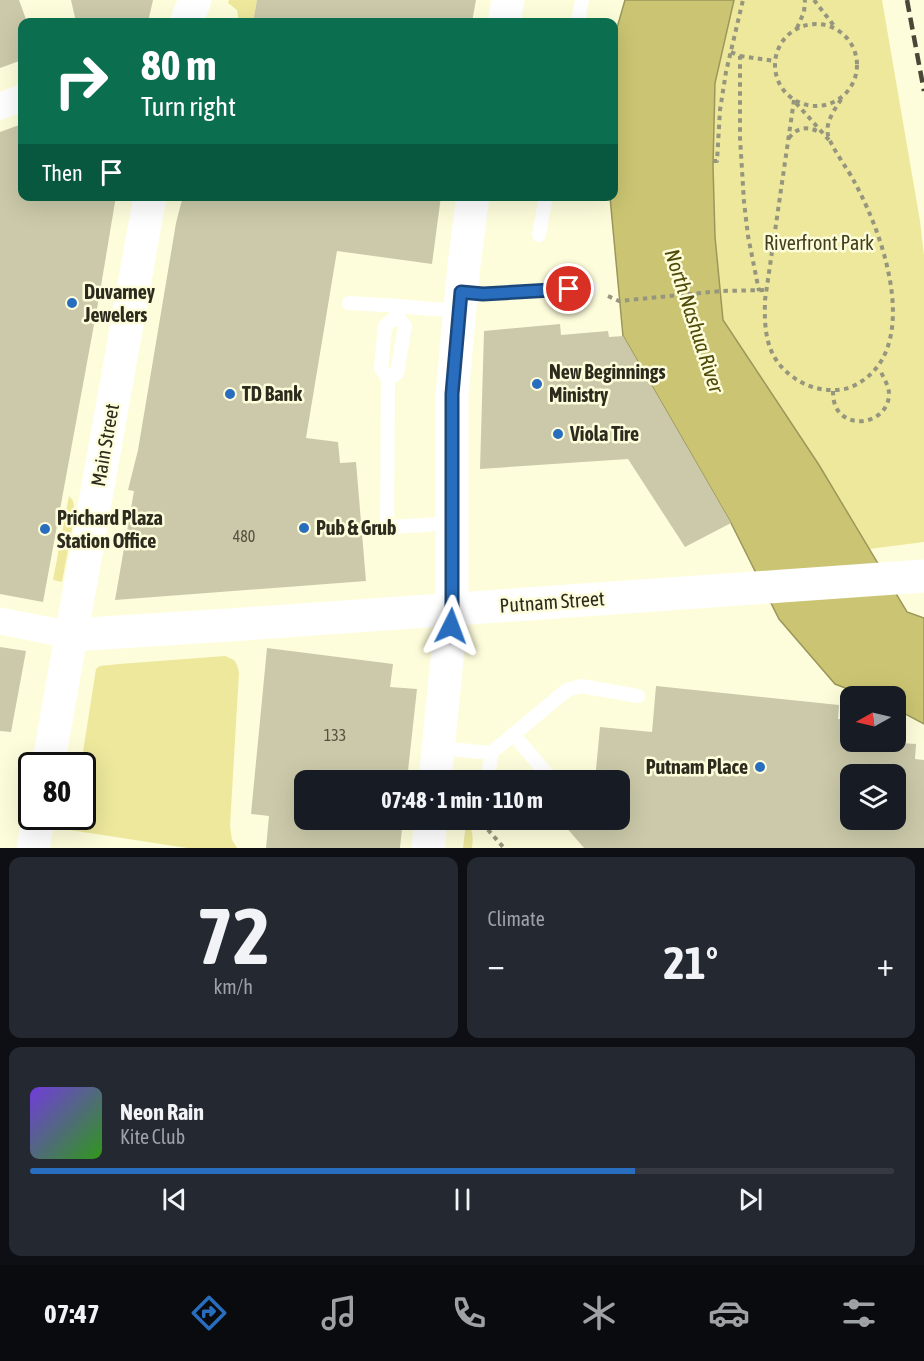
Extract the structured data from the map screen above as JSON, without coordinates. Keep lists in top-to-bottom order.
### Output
{
  "streets": {
    "main road": ["Main Street", "Putnam Street"]
  },
  "crossings": [
    ["Main Street", "Putnam Street"]
  ],
  "water": ["North Nashua River"],
  "parks": ["Riverfront Park"],
  "places": [
    "Duvarney Jewelers",
    "New Beginnings Ministry",
    "TD Bank",
    "Viola Tire",
    "Pub & Grub",
    "Prichard Plaza Station Office",
    "Putnam Place"
  ],
  "house_numbers": ["480", "133"],
  "north": "left",
  "page": {
    "turn": ["80 m", "Turn right"],
    "then": "Then",
    "limit": "80",
    "trip": "07:48 · 1 min · 110 m",
    "tile": [
      ["72", "km/h"],
      "Climate"
    ],
    "heat": ["−", "21°", "+"],
    "song": ["Neon Rain", "Kite Club"],
    "tabs": "07:47"
  }
}
